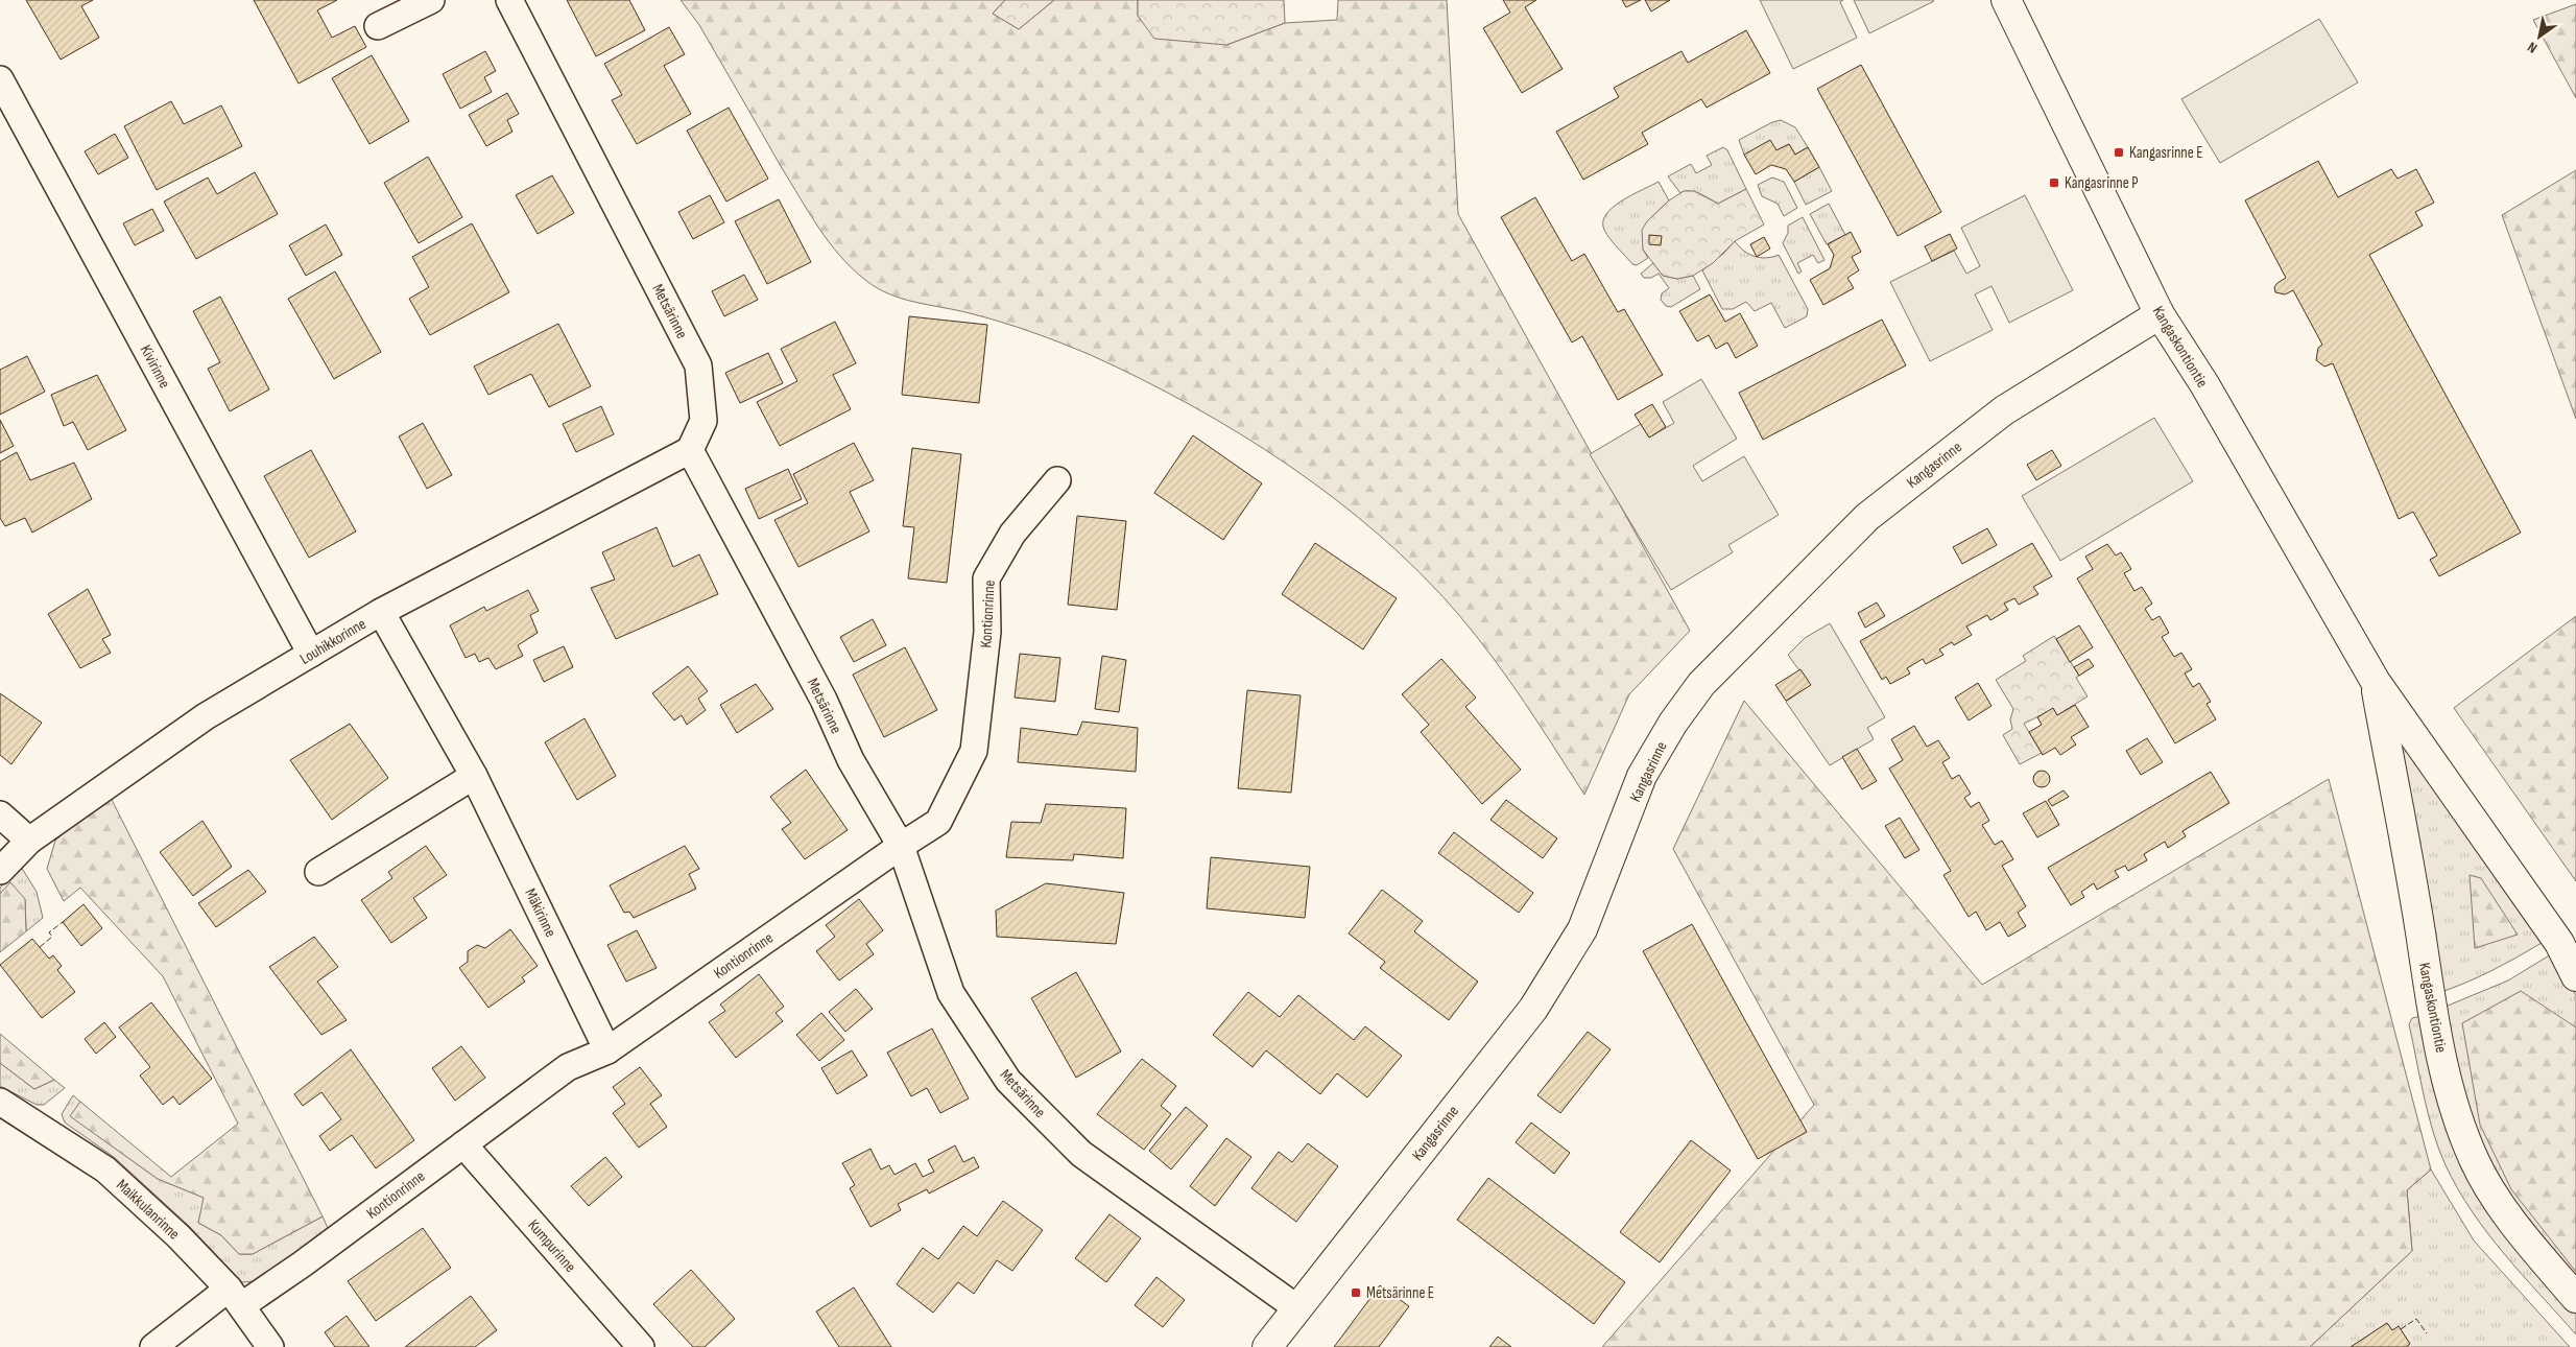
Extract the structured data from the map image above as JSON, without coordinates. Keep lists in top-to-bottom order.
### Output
{
  "streets": {
    "street": [
      "Metsärinne",
      "Kangaskontiontie",
      "Kivirinne",
      "Kangasrinne",
      "Kontionrinne",
      "Louhikkorinne",
      "Mäkirinne",
      "Maikkulanrinne",
      "Kumpurinne"
    ]
  },
  "crossings": [
    ["Metsärinne", "Kangasrinne"],
    ["Metsärinne", "Kontionrinne"],
    ["Metsärinne", "Louhikkorinne"],
    ["Kangaskontiontie", "Kangasrinne"],
    ["Kivirinne", "Louhikkorinne"],
    ["Kontionrinne", "Mäkirinne"],
    ["Kontionrinne", "Maikkulanrinne"],
    ["Kontionrinne", "Kumpurinne"],
    ["Louhikkorinne", "Mäkirinne"]
  ],
  "places": {
    "transit": ["Kangasrinne E", "Kangasrinne P", "Metsärinne E"]
  },
  "north": "bottom left"
}
